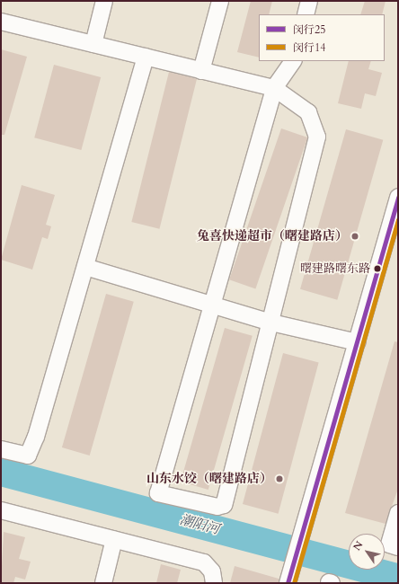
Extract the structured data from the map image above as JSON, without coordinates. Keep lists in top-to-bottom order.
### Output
{
  "water": ["潮阳河"],
  "places": ["兔喜快递超市（曙建路店）", "曙建路曙东路", "山东水饺（曙建路店）"],
  "lines": ["transit line 闵行25", "transit line 闵行14"],
  "legend": ["闵行25", "闵行14"],
  "north": "top left"
}
